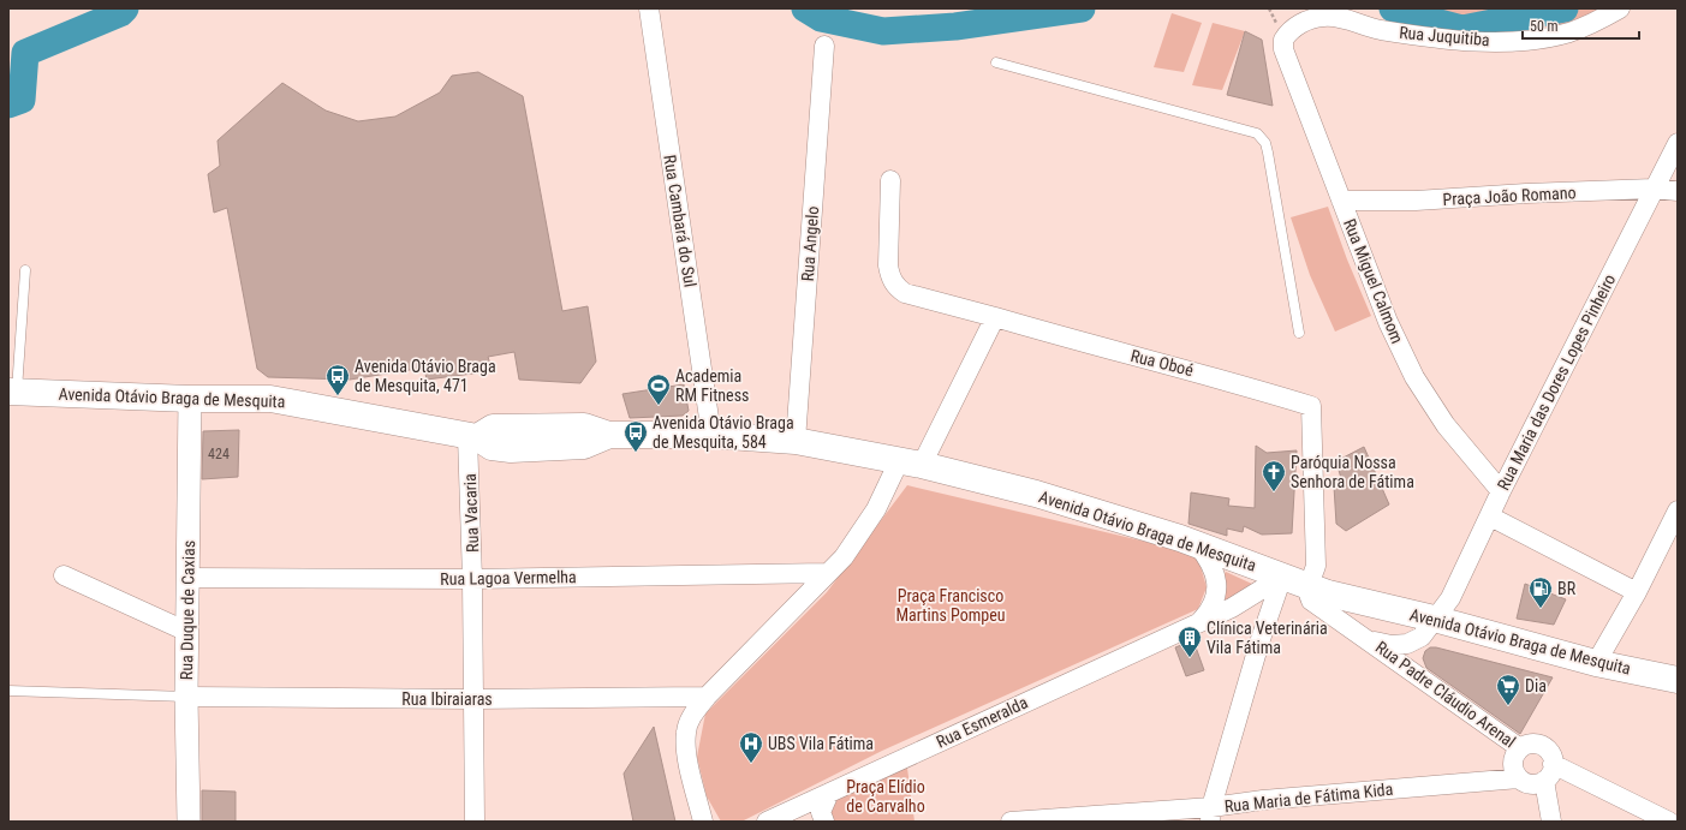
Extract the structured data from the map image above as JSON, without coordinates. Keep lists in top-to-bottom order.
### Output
{
  "streets": {
    "main road": ["Avenida Otávio Braga de Mesquita"],
    "street": [
      "Rua Juquitiba",
      "Praça João Romano",
      "Rua Cambará do Sul",
      "Rua Angelo",
      "Rua Miguel Calmom",
      "Rua Oboé",
      "Rua Maria das Dores Lopes Pinheiro",
      "Rua Vacaria",
      "Rua Lagoa Vermelha",
      "Rua Duque de Caxias",
      "Rua Padre Cláudio Arenal",
      "Rua Ibiraiaras",
      "Rua Esmeralda",
      "Rua Maria de Fátima Kida"
    ]
  },
  "crossings": [
    ["Rua Juquitiba", "Rua Miguel Calmom"],
    ["Praça João Romano", "Rua Miguel Calmom"],
    ["Praça João Romano", "Rua Maria das Dores Lopes Pinheiro"],
    ["Rua Cambará do Sul", "Avenida Otávio Braga de Mesquita"],
    ["Rua Angelo", "Avenida Otávio Braga de Mesquita"],
    ["Rua Miguel Calmom", "Rua Maria das Dores Lopes Pinheiro"],
    ["Rua Oboé", "Avenida Otávio Braga de Mesquita"],
    ["Rua Oboé", "Rua Padre Cláudio Arenal"],
    ["Rua Maria das Dores Lopes Pinheiro", "Avenida Otávio Braga de Mesquita"],
    ["Rua Maria das Dores Lopes Pinheiro", "Rua Padre Cláudio Arenal"],
    ["Avenida Otávio Braga de Mesquita", "Rua Vacaria"],
    ["Avenida Otávio Braga de Mesquita", "Rua Duque de Caxias"],
    ["Avenida Otávio Braga de Mesquita", "Rua Padre Cláudio Arenal"],
    ["Avenida Otávio Braga de Mesquita", "Rua Esmeralda"],
    ["Rua Vacaria", "Rua Lagoa Vermelha"],
    ["Rua Vacaria", "Rua Ibiraiaras"],
    ["Rua Lagoa Vermelha", "Rua Duque de Caxias"],
    ["Rua Duque de Caxias", "Rua Ibiraiaras"],
    ["Rua Padre Cláudio Arenal", "Rua Maria de Fátima Kida"]
  ],
  "parks": ["Praça Francisco Martins Pompeu", "Praça Elídio de Carvalho"],
  "places": {
    "bus stop": ["Avenida Otávio Braga de Mesquita, 471", "Avenida Otávio Braga de Mesquita, 584"],
    "sports": ["Academia RM Fitness"],
    "church": ["Paróquia Nossa Senhora de Fátima"],
    "fuel station": ["BR"],
    "building": ["Clínica Veterinária Vila Fátima"],
    "supermarket": ["Dia"],
    "hospital": ["UBS Vila Fátima"]
  },
  "house_numbers": ["424"],
  "scale_bar": "50 m"
}
